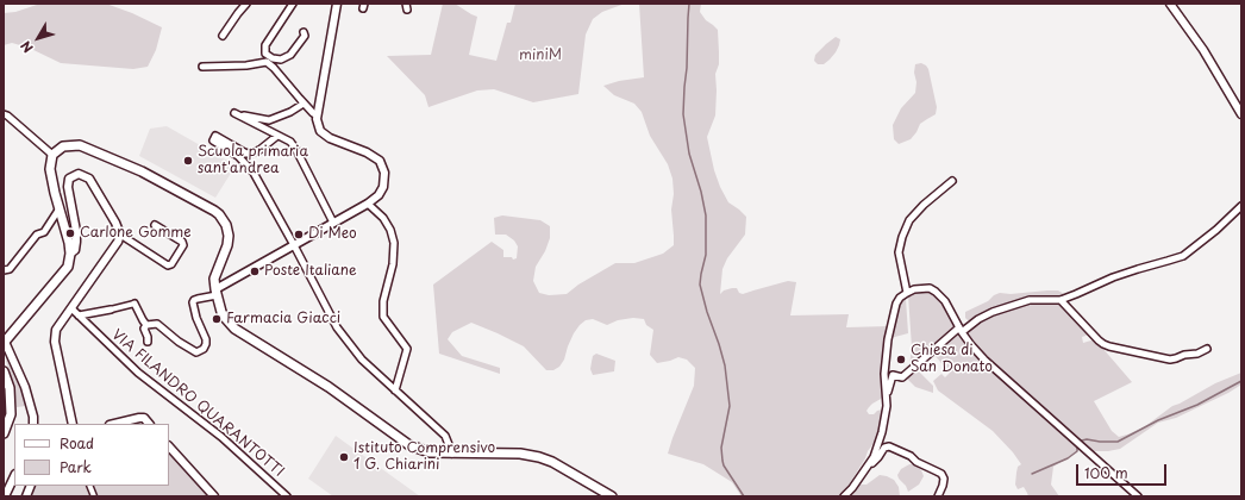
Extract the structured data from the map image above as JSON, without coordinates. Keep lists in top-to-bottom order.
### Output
{
  "streets": {
    "street": ["VIA FILANDRO QUARANTOTTI"]
  },
  "parks": ["miniM"],
  "places": [
    "Scuola primaria sant'andrea",
    "Carlone Gomme",
    "Di Meo",
    "Poste Italiane",
    "Farmacia Giacci",
    "Chiesa di San Donato",
    "Istituto Comprensivo 1 G. Chiarini"
  ],
  "legend": ["Road", "Park"],
  "scale_bar": "100 m",
  "north": "bottom left"
}
